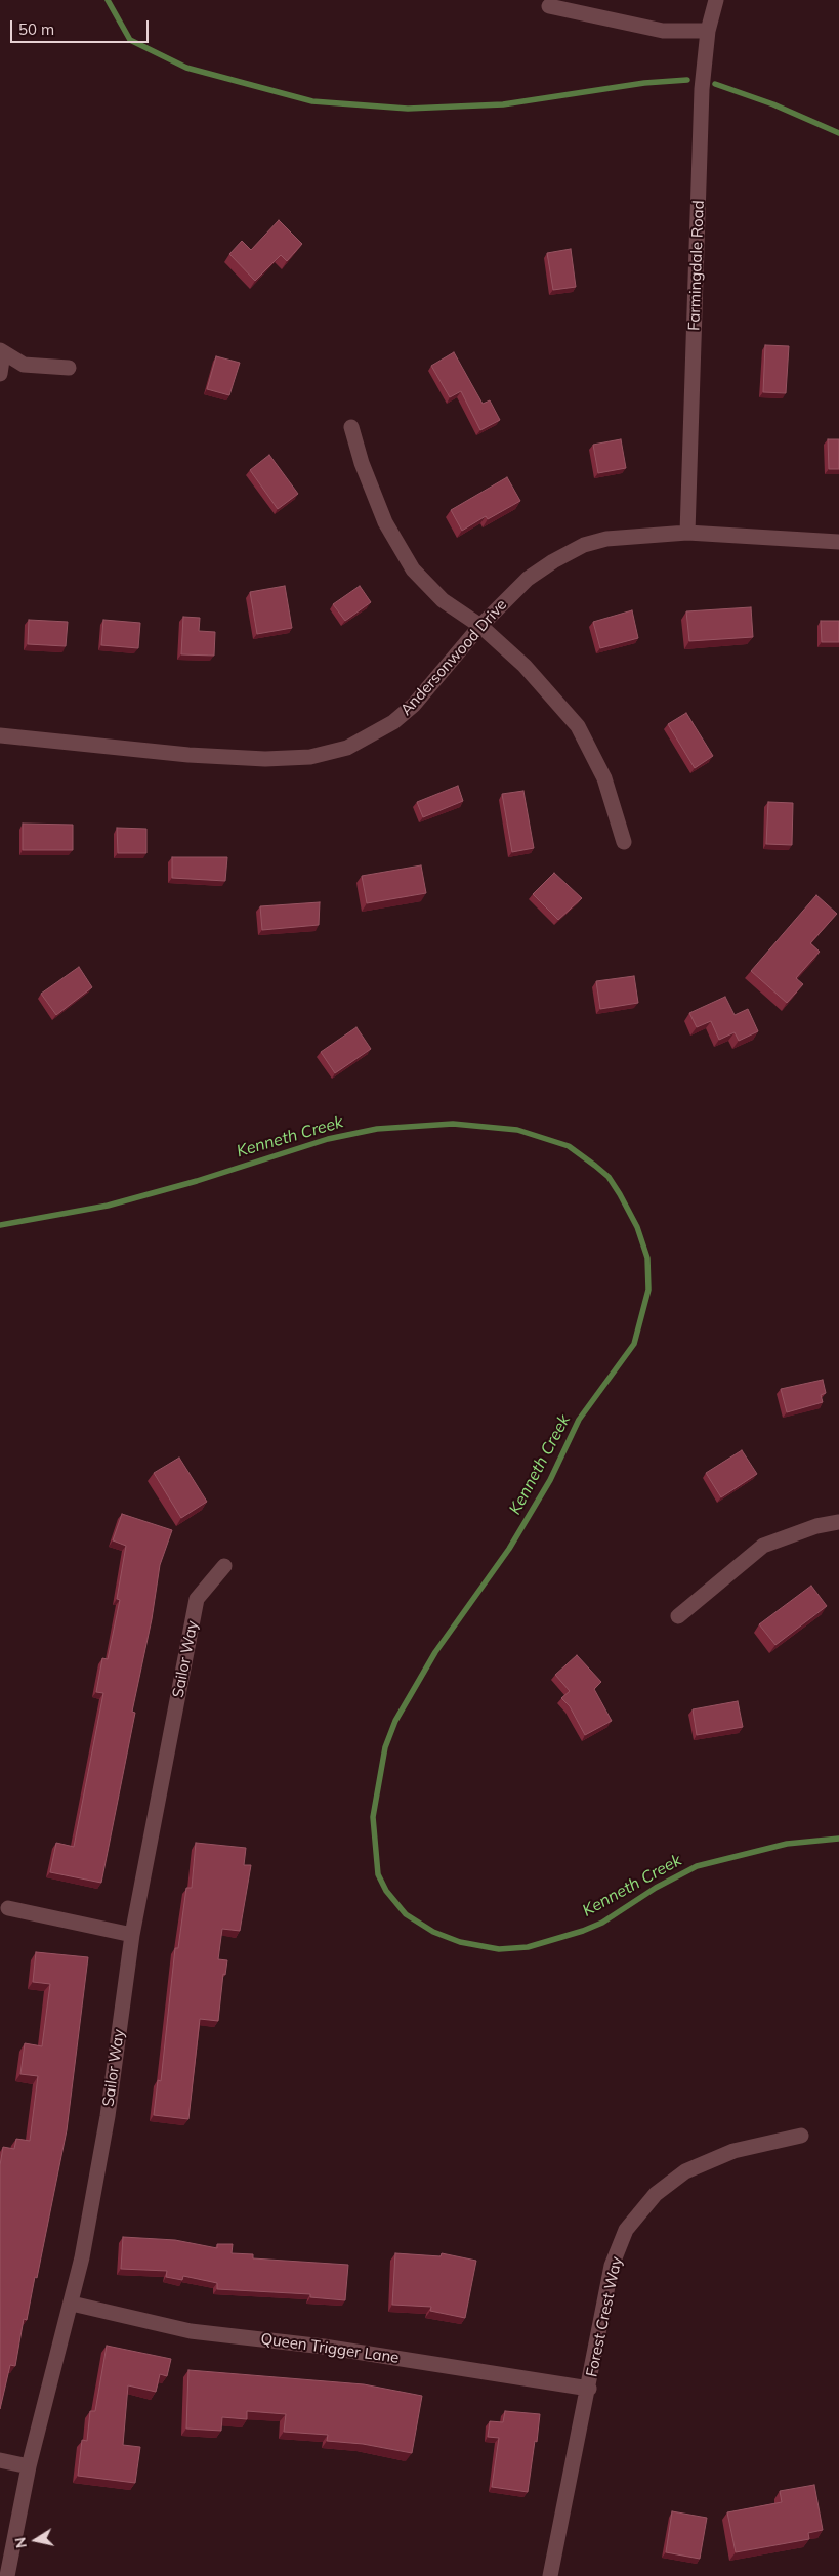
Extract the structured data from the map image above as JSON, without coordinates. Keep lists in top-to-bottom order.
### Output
{
  "streets": {
    "street": [
      "Farmingdale Road",
      "Andersonwood Drive",
      "Sailor Way",
      "Forest Crest Way",
      "Queen Trigger Lane"
    ]
  },
  "crossings": [
    ["Farmingdale Road", "Andersonwood Drive"],
    ["Sailor Way", "Queen Trigger Lane"],
    ["Forest Crest Way", "Queen Trigger Lane"]
  ],
  "water": ["Kenneth Creek"],
  "scale_bar": "50 m",
  "north": "left"
}
